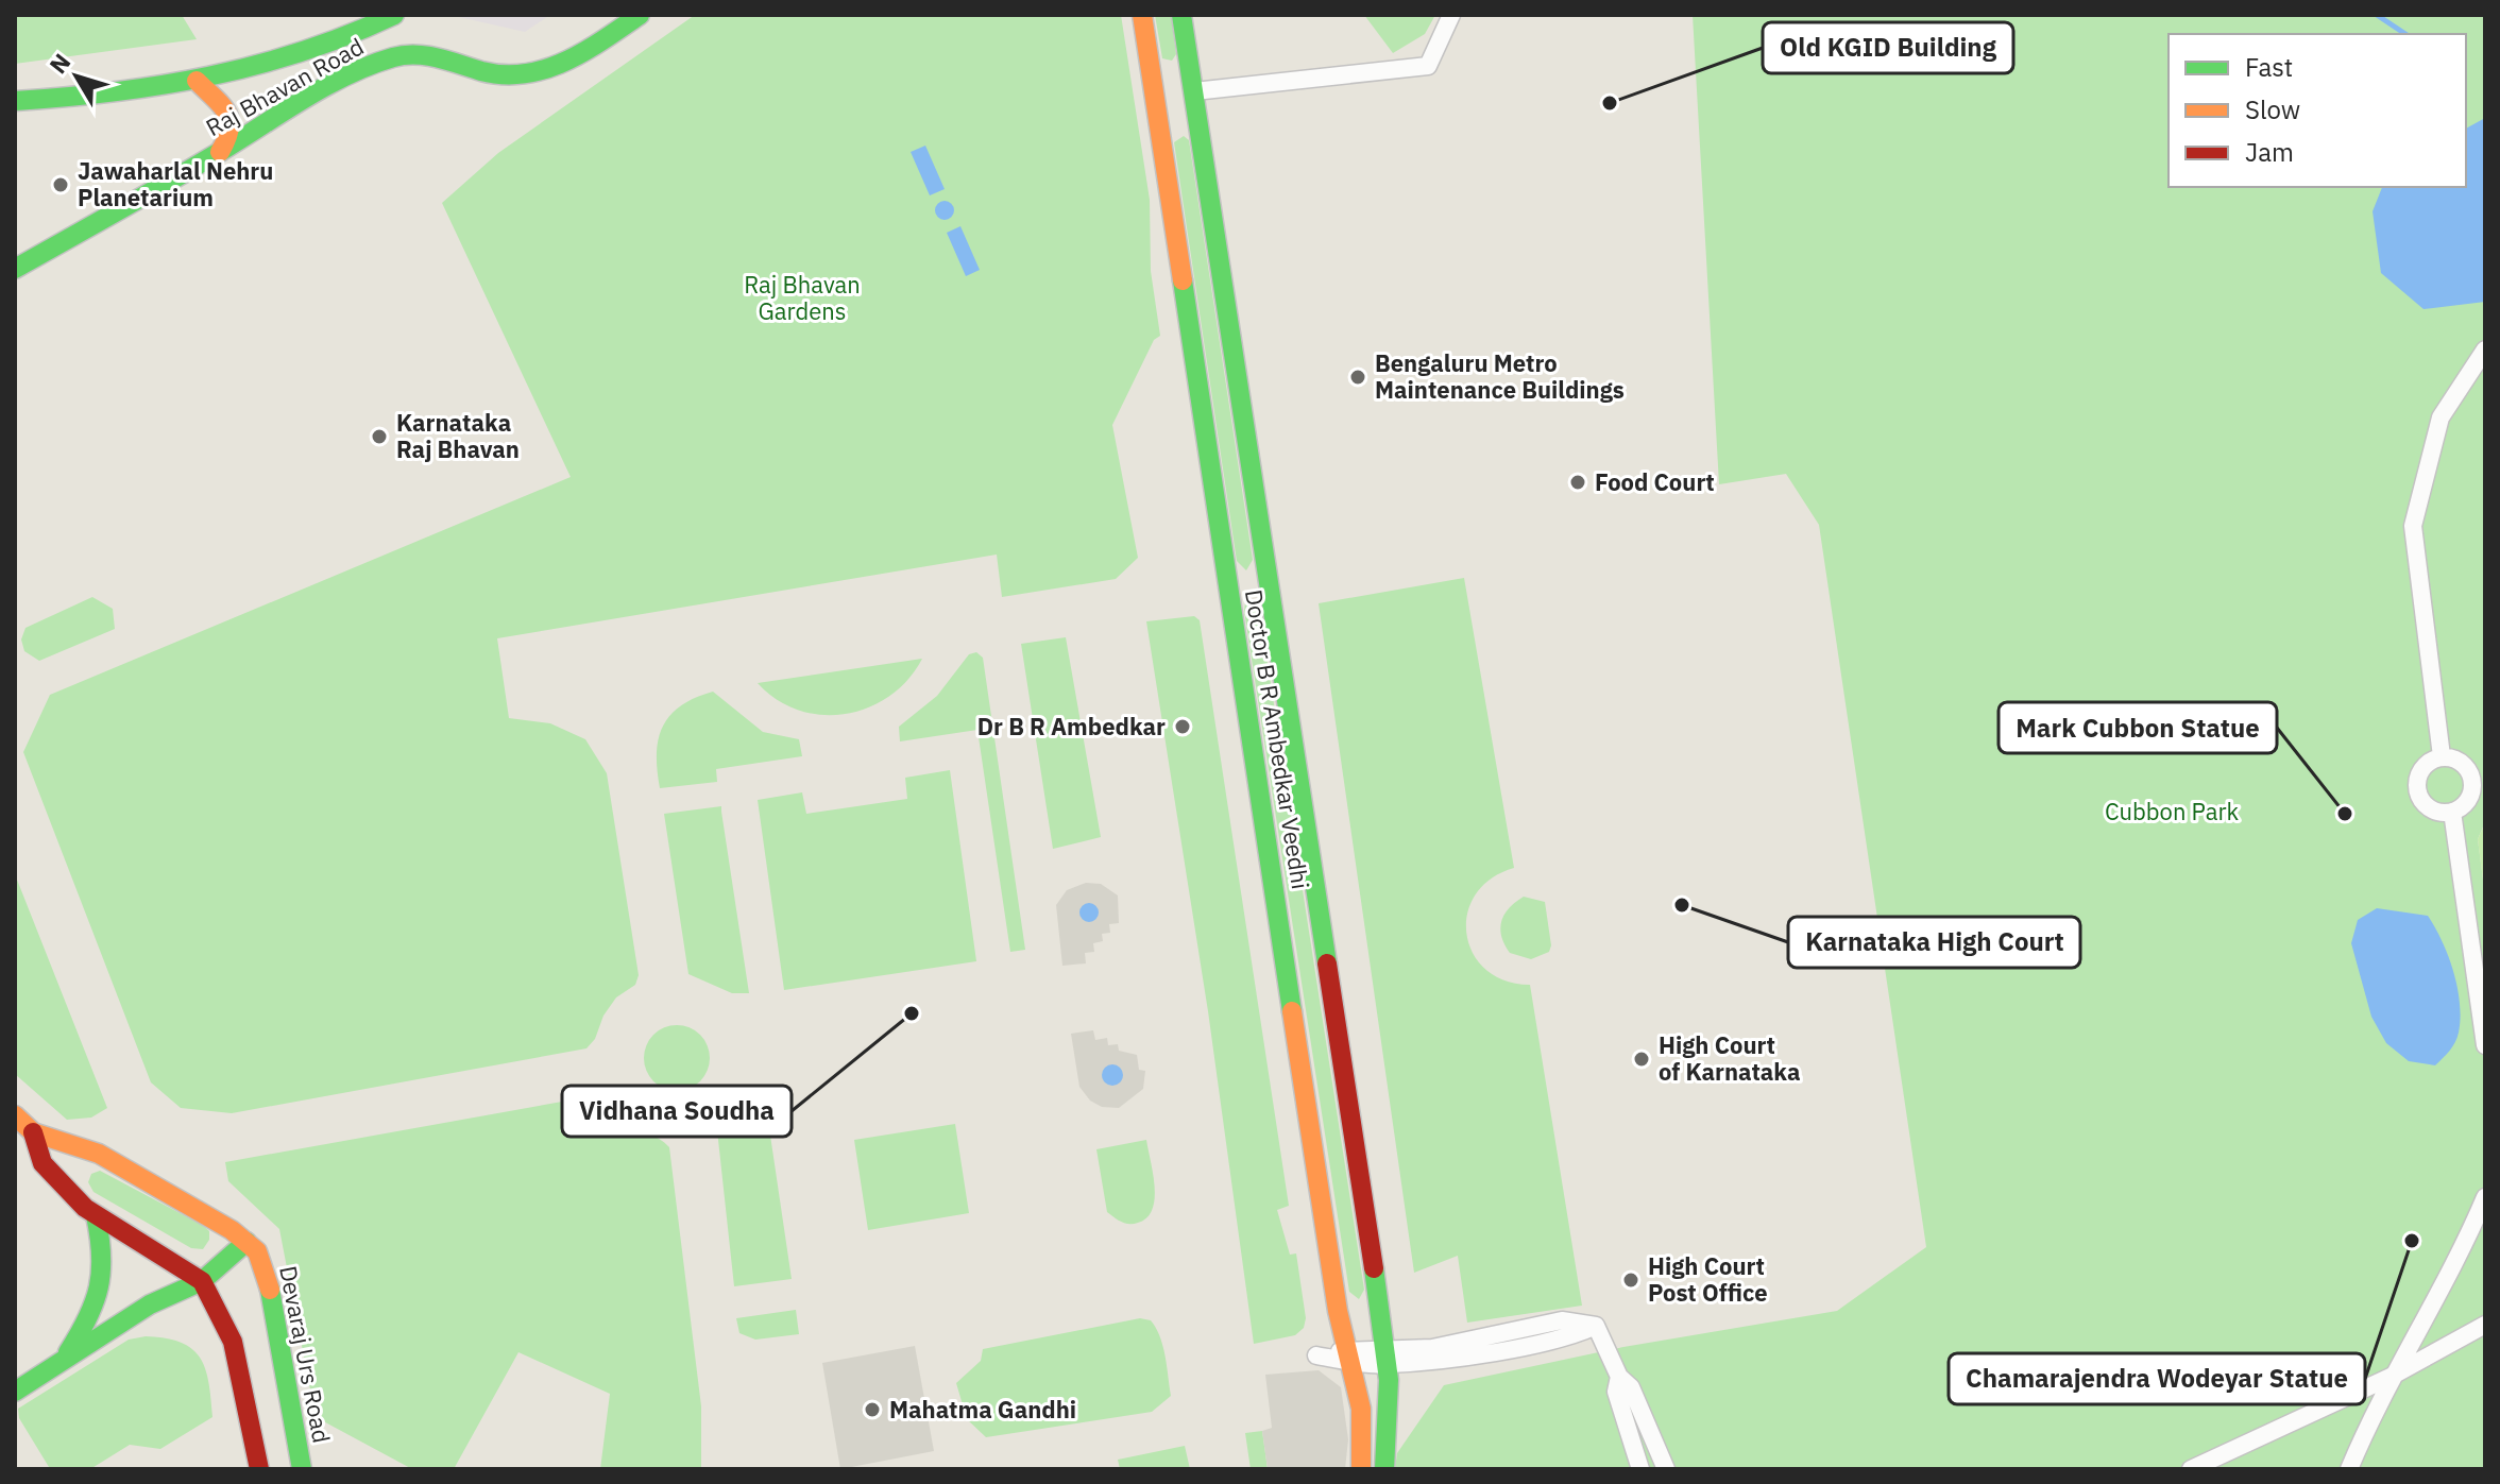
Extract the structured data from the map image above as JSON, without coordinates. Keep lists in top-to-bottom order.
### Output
{
  "streets": {
    "main road": ["Raj Bhavan Road", "Doctor B R Ambedkar Veedhi", "Devaraj Urs Road"]
  },
  "parks": ["Raj Bhavan Gardens", "Cubbon Park"],
  "places": [
    "Old KGID Building",
    "Jawaharlal Nehru Planetarium",
    "Bengaluru Metro Maintenance Buildings",
    "Karnataka Raj Bhavan",
    "Food Court",
    "Dr B R Ambedkar",
    "Mark Cubbon Statue",
    "Karnataka High Court",
    "Vidhana Soudha",
    "High Court of Karnataka",
    "Chamarajendra Wodeyar Statue",
    "High Court Post Office",
    "Mahatma Gandhi"
  ],
  "legend": ["Fast", "Slow", "Jam"],
  "north": "top left"
}
